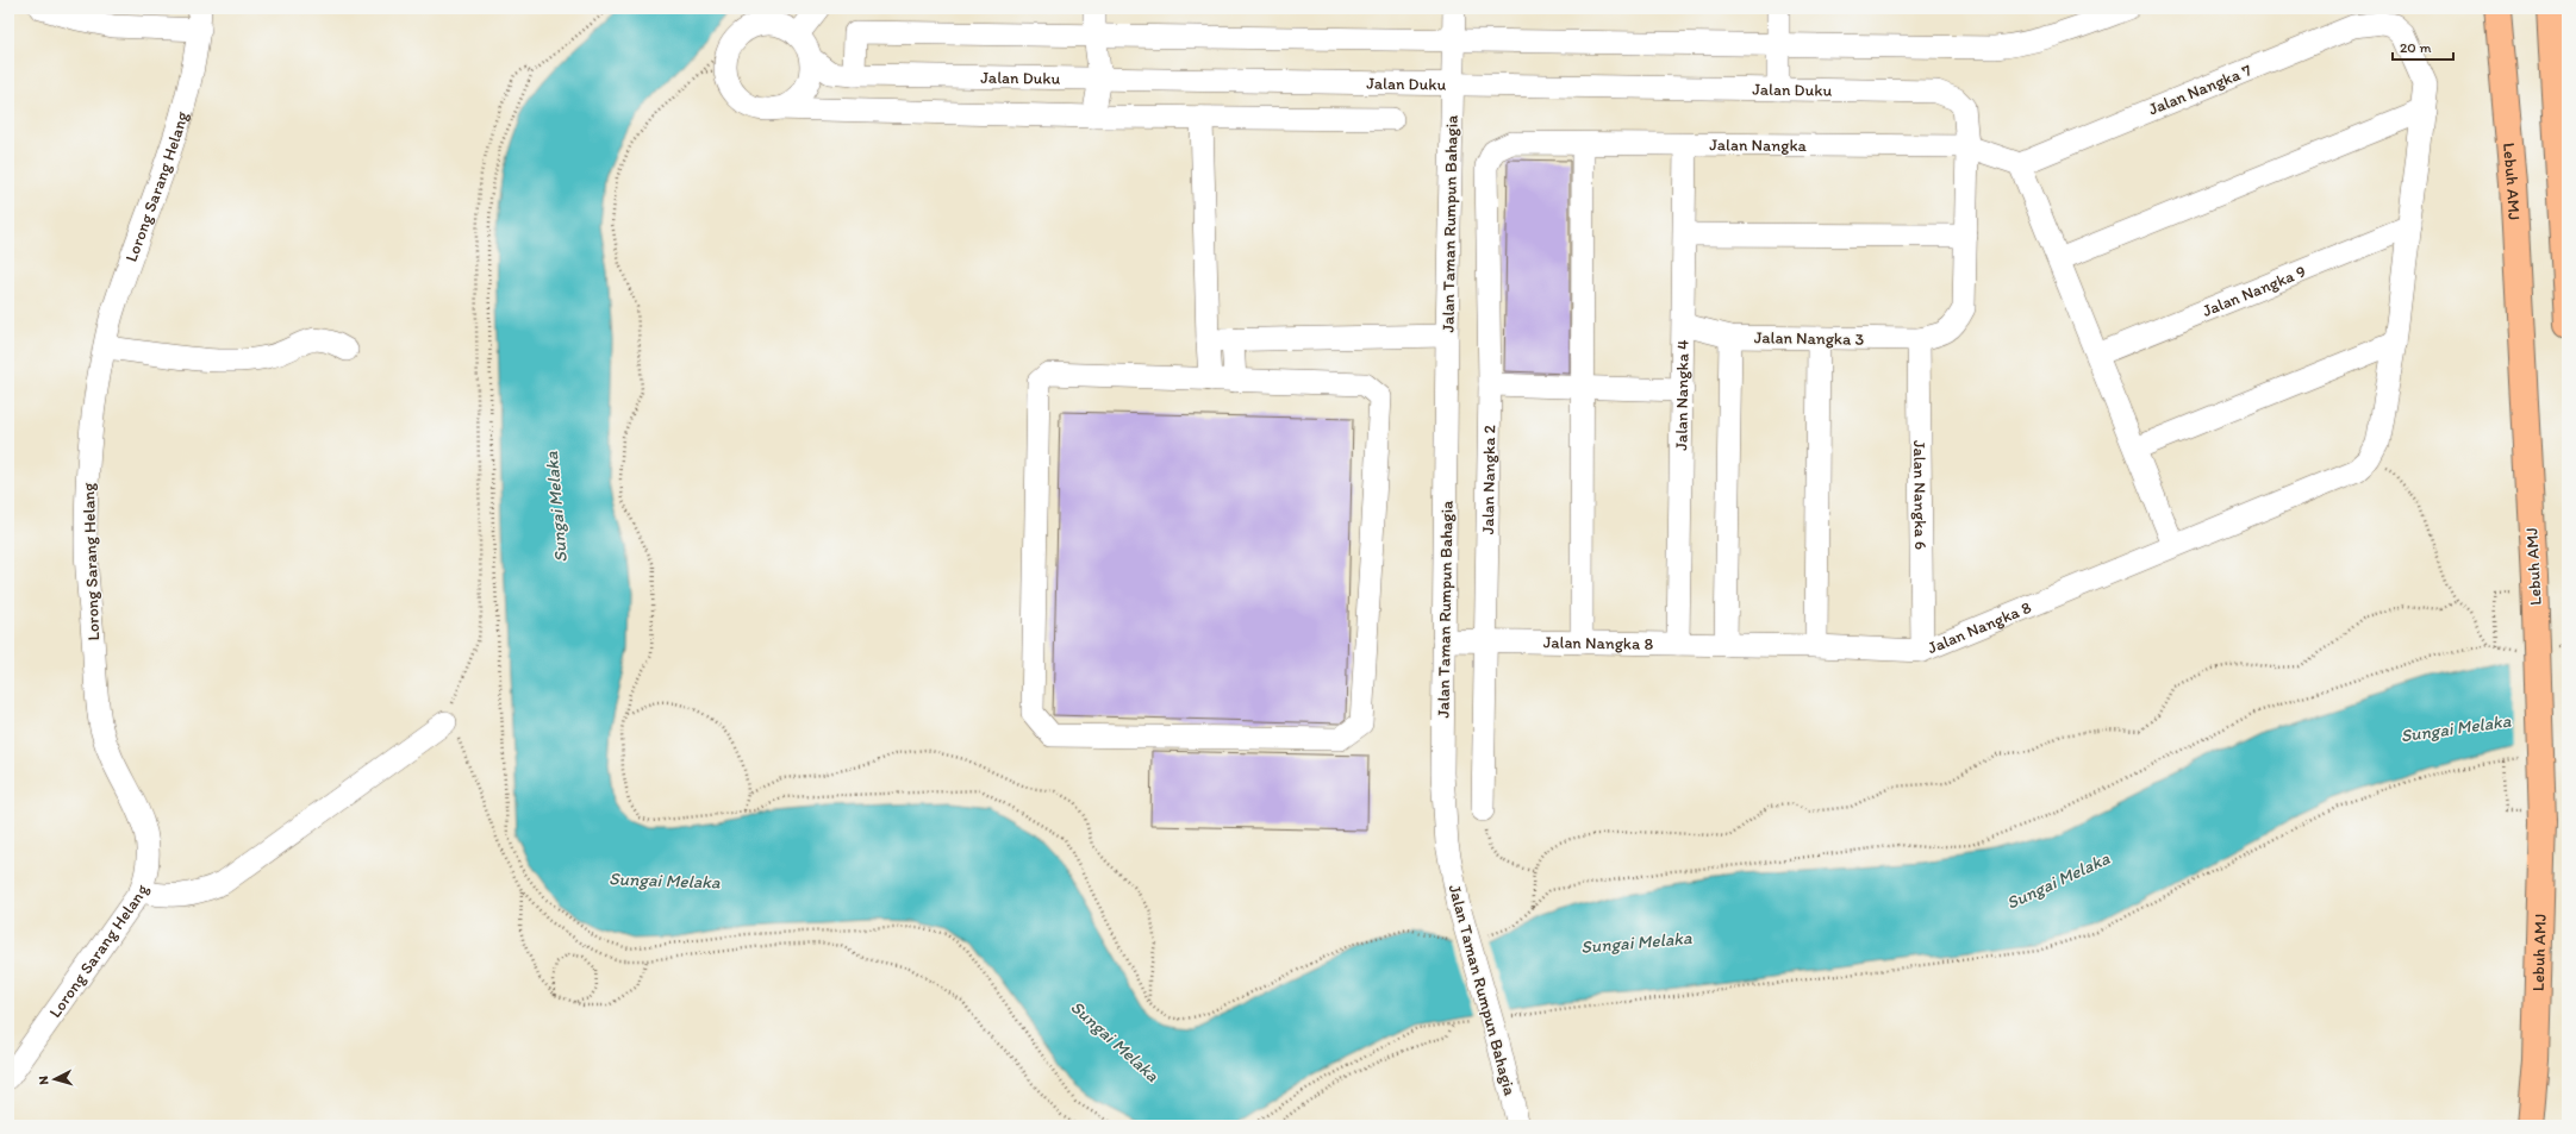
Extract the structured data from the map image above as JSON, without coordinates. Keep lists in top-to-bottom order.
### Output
{
  "streets": {
    "highway": ["Lebuh AMJ"],
    "street": [
      "Jalan Duku",
      "Jalan Nangka 7",
      "Jalan Nangka",
      "Lorong Sarang Helang",
      "Jalan Taman Rumpun Bahagia",
      "Jalan Nangka 9",
      "Jalan Nangka 3",
      "Jalan Nangka 4",
      "Jalan Nangka 2",
      "Jalan Nangka 6",
      "Jalan Nangka 8"
    ]
  },
  "crossings": [
    ["Jalan Duku", "Jalan Nangka"],
    ["Jalan Duku", "Jalan Taman Rumpun Bahagia"],
    ["Jalan Nangka 7", "Jalan Nangka"],
    ["Jalan Nangka", "Jalan Nangka 4"],
    ["Jalan Nangka", "Jalan Nangka 2"],
    ["Jalan Taman Rumpun Bahagia", "Jalan Nangka 8"],
    ["Jalan Nangka 3", "Jalan Nangka 4"],
    ["Jalan Nangka 3", "Jalan Nangka 6"],
    ["Jalan Nangka 4", "Jalan Nangka 8"],
    ["Jalan Nangka 2", "Jalan Nangka 8"],
    ["Jalan Nangka 6", "Jalan Nangka 8"]
  ],
  "water": ["Sungai Melaka"],
  "scale_bar": "20 m",
  "north": "left"
}
